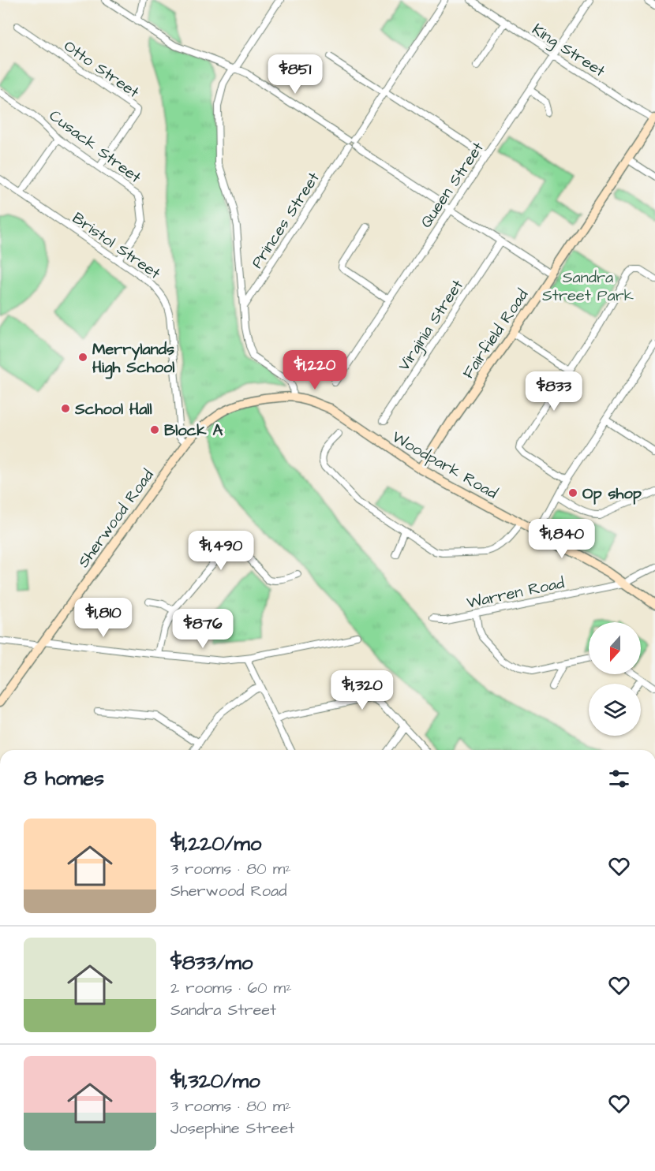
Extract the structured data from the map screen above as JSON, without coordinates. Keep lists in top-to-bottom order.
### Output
{
  "streets": {
    "main road": ["Fairfield Road", "Woodpark Road", "Sherwood Road"],
    "street": [
      "King Street",
      "Otto Street",
      "Cusack Street",
      "Queen Street",
      "Princes Street",
      "Bristol Street",
      "Virginia Street",
      "Warren Road"
    ]
  },
  "crossings": [
    ["King Street", "Queen Street"],
    ["King Street", "Fairfield Road"],
    ["Otto Street", "Cusack Street"],
    ["Cusack Street", "Bristol Street"],
    ["Bristol Street", "Sherwood Road"],
    ["Fairfield Road", "Woodpark Road"],
    ["Woodpark Road", "Sherwood Road"],
    ["Woodpark Road", "Warren Road"]
  ],
  "parks": ["Sandra Street Park"],
  "places": [
    "Merrylands High School",
    "School Hall",
    "Block A",
    "Op shop"
  ],
  "north": "bottom",
  "page": {
    "price": [
      "$851",
      "$1,220",
      "$833",
      "$1,840",
      "$1,490",
      "$1,810",
      "$876",
      "$1,320"
    ],
    "heading": "8 homes",
    "list": [
      {
        "name": "$1,220/mo",
        "note": "3 rooms · 80 m² · Sherwood Road"
      },
      {
        "name": "$833/mo",
        "note": "2 rooms · 60 m² · Sandra Street"
      },
      {
        "name": "$1,320/mo",
        "note": "3 rooms · 80 m² · Josephine Street"
      }
    ]
  }
}
